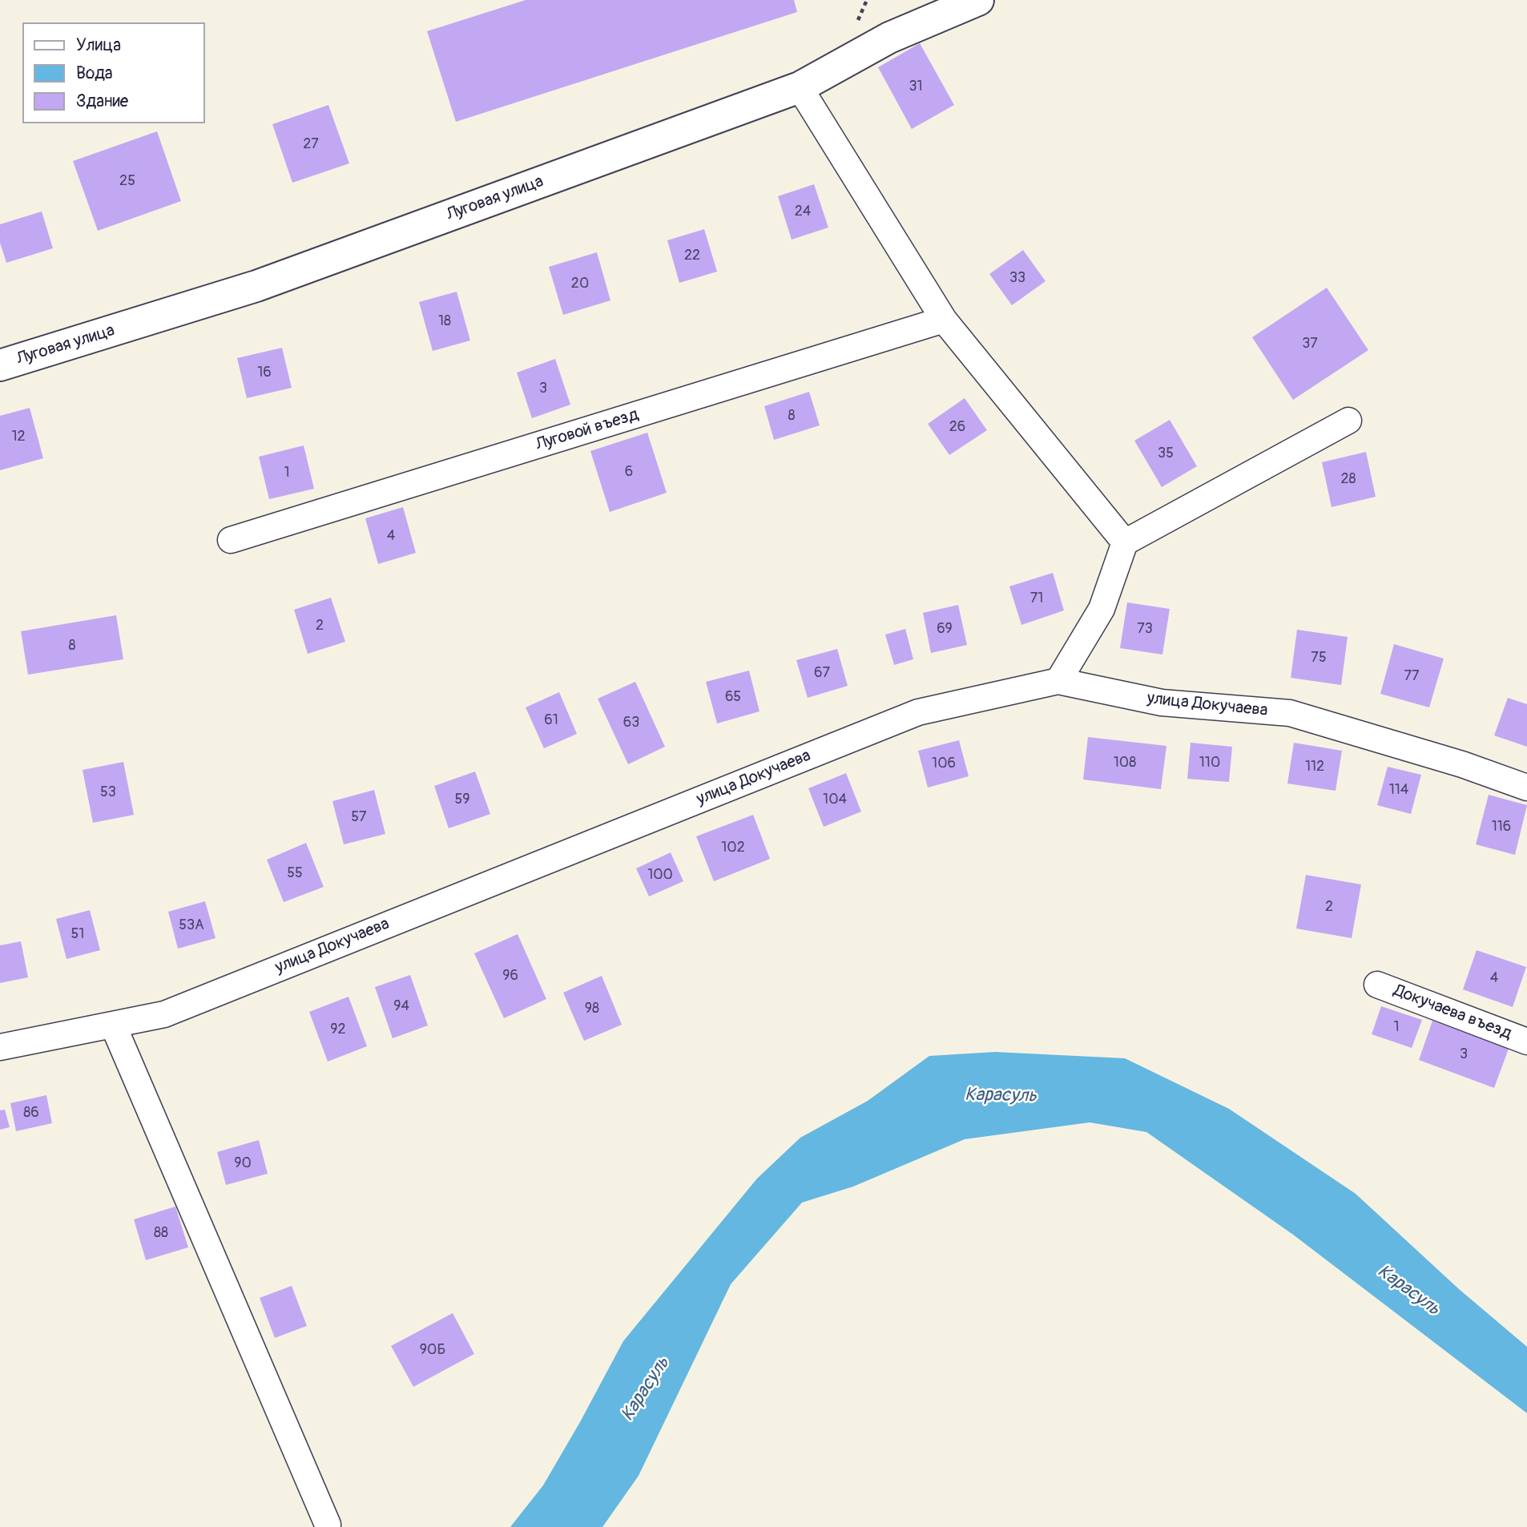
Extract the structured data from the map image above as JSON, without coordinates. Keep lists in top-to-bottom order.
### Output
{
  "streets": {
    "main road": ["Луговая улица"],
    "street": ["Луговой въезд", "улица Докучаева", "Докучаева въезд"]
  },
  "water": ["Карасуль"],
  "house_numbers": [
    "31",
    "27",
    "25",
    "24",
    "22",
    "33",
    "20",
    "18",
    "37",
    "16",
    "3",
    "8",
    "26",
    "12",
    "35",
    "6",
    "1",
    "28",
    "4",
    "71",
    "2",
    "69",
    "73",
    "8",
    "75",
    "67",
    "77",
    "65",
    "61",
    "63",
    "108",
    "110",
    "106",
    "112",
    "114",
    "53",
    "59",
    "104",
    "57",
    "116",
    "102",
    "55",
    "100",
    "2",
    "53А",
    "51",
    "96",
    "4",
    "94",
    "98",
    "1",
    "92",
    "3",
    "86",
    "90",
    "88",
    "90Б"
  ],
  "legend": ["Улица", "Вода", "Здание"]
}
